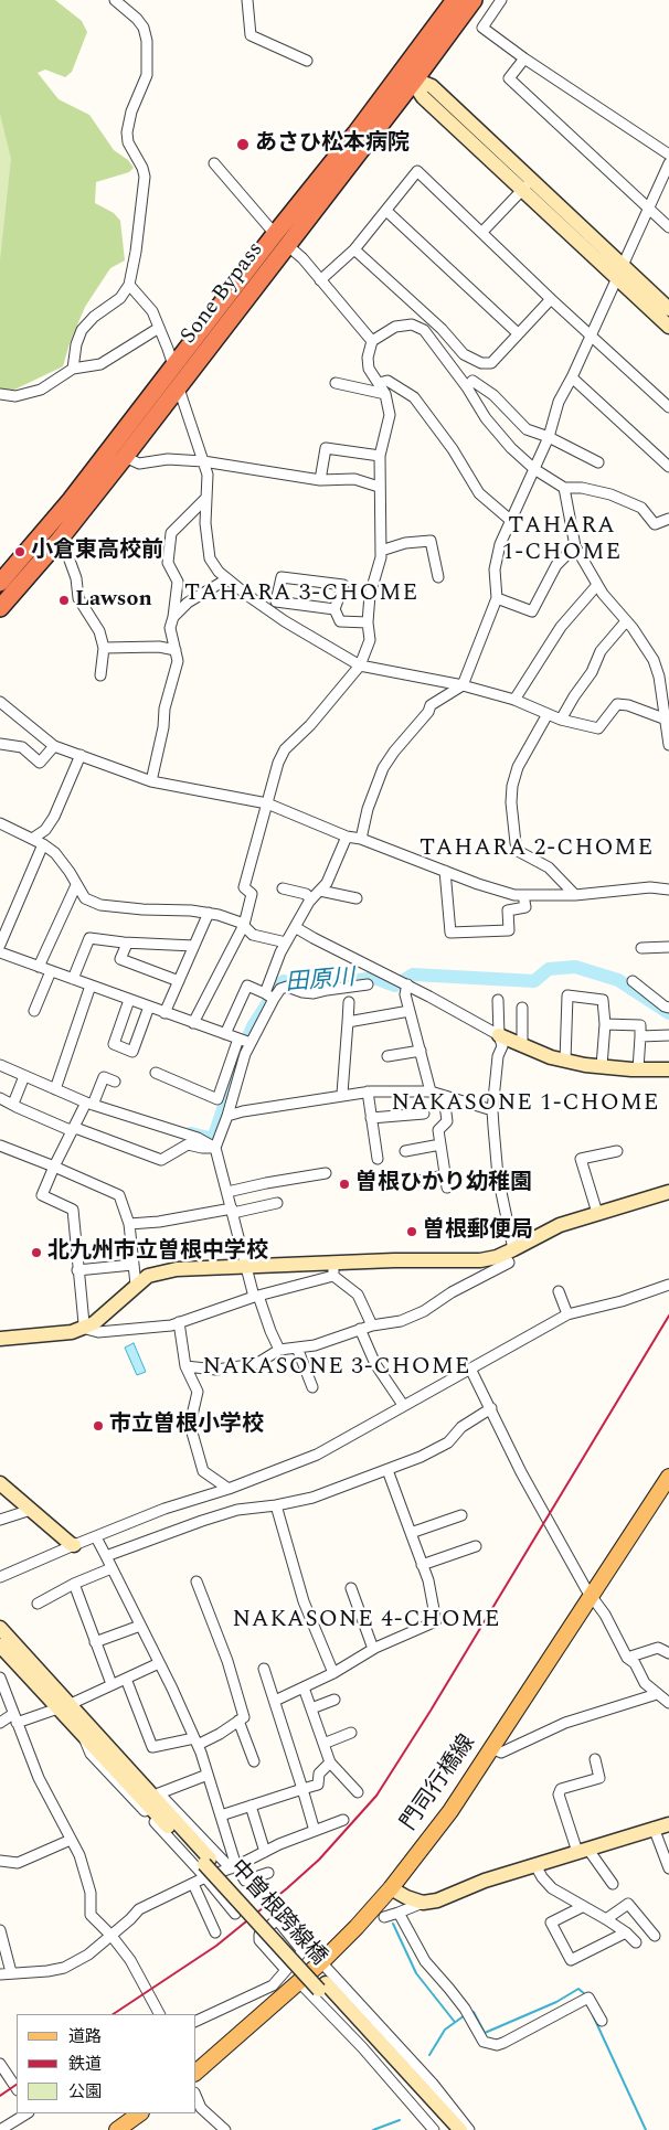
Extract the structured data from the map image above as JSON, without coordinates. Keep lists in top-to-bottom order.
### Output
{
  "streets": {
    "highway": ["Sone Bypass"],
    "main road": ["門司行橋線"],
    "street": ["中曽根跨線橋"]
  },
  "districts": [
    "TAHARA 1-CHOME",
    "TAHARA 3-CHOME",
    "TAHARA 2-CHOME",
    "NAKASONE 1-CHOME",
    "NAKASONE 3-CHOME",
    "NAKASONE 4-CHOME"
  ],
  "water": ["田原川"],
  "places": [
    "あさひ松本病院",
    "小倉東高校前",
    "Lawson",
    "曽根ひかり幼稚園",
    "曽根郵便局",
    "北九州市立曽根中学校",
    "市立曽根小学校"
  ],
  "legend": ["道路", "鉄道", "公園"]
}
